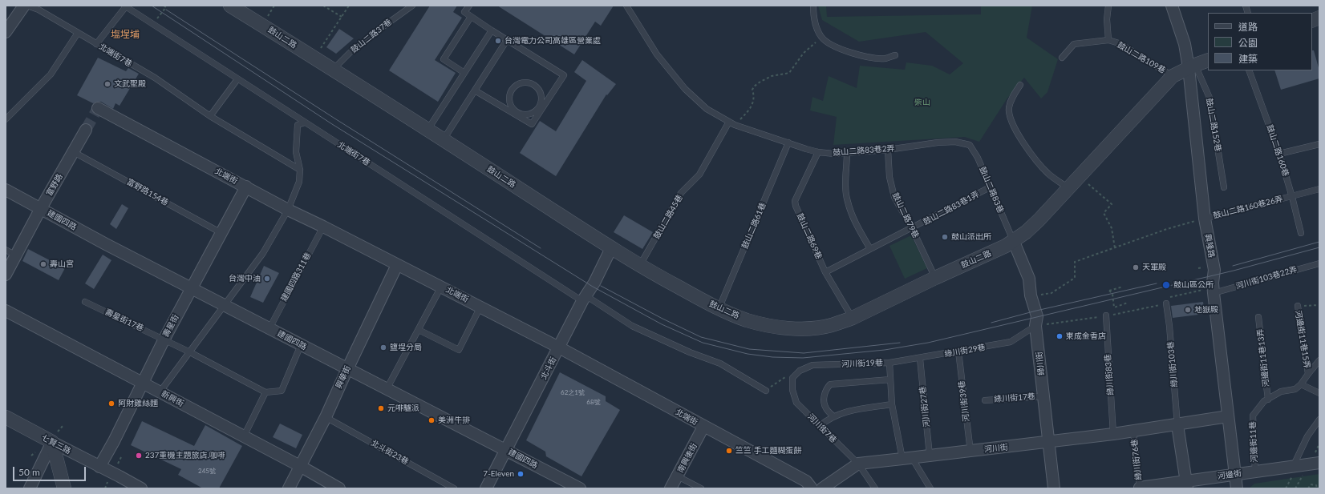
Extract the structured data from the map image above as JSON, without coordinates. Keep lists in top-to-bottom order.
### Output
{
  "streets": {
    "street": [
      "鼓山二路",
      "北端街",
      "富野路",
      "建國四路",
      "興隆路",
      "壽星街",
      "綠川街",
      "北斗街",
      "興華街",
      "新興街",
      "七賢三路",
      "河川街",
      "南興後街",
      "河邊街"
    ],
    "lane": [
      "鼓山二路37巷",
      "北端街7巷",
      "鼓山二路109巷",
      "鼓山二路152巷",
      "鼓山二路83巷2弄",
      "鼓山二路160巷",
      "鼓山二路83巷",
      "富野路154巷",
      "鼓山二路160巷26弄",
      "鼓山二路83巷1弄",
      "鼓山二路79巷",
      "鼓山二路45巷",
      "鼓山二路61巷",
      "鼓山二路69巷",
      "建國四路311巷",
      "河川街103巷22弄",
      "壽星街17巷",
      "河邊街11巷15弄",
      "綠川街29巷",
      "河邊街11巷13弄",
      "河川街19巷",
      "綠川街103巷",
      "綠川街83巷",
      "綠川街17巷",
      "河川街39巷",
      "河川街27巷",
      "河川街7巷",
      "河邊街11巷",
      "北斗街23巷",
      "綠川街76巷"
    ]
  },
  "crossings": [
    ["鼓山二路37巷", "鼓山二路"],
    ["鼓山二路", "鼓山二路109巷"],
    ["鼓山二路", "鼓山二路152巷"],
    ["鼓山二路", "鼓山二路83巷"],
    ["鼓山二路", "鼓山二路79巷"],
    ["鼓山二路", "鼓山二路45巷"],
    ["鼓山二路", "鼓山二路61巷"],
    ["鼓山二路", "鼓山二路69巷"],
    ["鼓山二路", "興隆路"],
    ["鼓山二路", "綠川街"],
    ["鼓山二路", "北斗街"],
    ["北端街7巷", "北斗街"],
    ["鼓山二路152巷", "興隆路"],
    ["鼓山二路83巷2弄", "鼓山二路83巷"],
    ["鼓山二路83巷2弄", "鼓山二路79巷"],
    ["鼓山二路83巷2弄", "鼓山二路45巷"],
    ["鼓山二路83巷2弄", "鼓山二路61巷"],
    ["鼓山二路83巷2弄", "鼓山二路69巷"],
    ["鼓山二路160巷", "鼓山二路160巷26弄"],
    ["北端街", "建國四路311巷"],
    ["北端街", "壽星街"],
    ["北端街", "北斗街"],
    ["北端街", "興華街"],
    ["北端街", "南興後街"],
    ["富野路", "富野路154巷"],
    ["富野路", "建國四路"],
    ["鼓山二路83巷", "鼓山二路83巷1弄"],
    ["鼓山二路83巷", "綠川街"],
    ["富野路154巷", "壽星街"],
    ["鼓山二路160巷26弄", "興隆路"],
    ["鼓山二路83巷1弄", "鼓山二路79巷"],
    ["鼓山二路83巷1弄", "鼓山二路69巷"],
    ["建國四路", "建國四路311巷"],
    ["建國四路", "壽星街"],
    ["建國四路", "北斗街"],
    ["建國四路", "興華街"],
    ["興隆路", "河川街103巷22弄"],
    ["興隆路", "河川街"],
    ["興隆路", "河邊街"],
    ["壽星街17巷", "壽星街"],
    ["壽星街", "新興街"],
    ["壽星街", "七賢三路"],
    ["綠川街29巷", "河川街19巷"],
    ["綠川街29巷", "綠川街"],
    ["綠川街29巷", "河川街39巷"],
    ["綠川街29巷", "河川街27巷"],
    ["河邊街11巷13弄", "河邊街11巷"],
    ["河川街19巷", "河川街7巷"],
    ["河川街19巷", "河川街"],
    ["綠川街", "綠川街17巷"],
    ["綠川街", "河川街"],
    ["綠川街103巷", "河川街"],
    ["綠川街83巷", "河川街"],
    ["興華街", "新興街"],
    ["興華街", "北斗街23巷"],
    ["河川街39巷", "河川街"],
    ["河川街27巷", "河川街"],
    ["河川街7巷", "河川街"],
    ["河邊街11巷", "河邊街"],
    ["河川街", "綠川街76巷"],
    ["綠川街76巷", "河邊街"]
  ],
  "districts": ["塩埕埔"],
  "parks": ["柴山"],
  "places": [
    "台灣電力公司高雄區營業處",
    "文武聖殿",
    "鼓山派出所",
    "壽山宮",
    "天軍殿",
    "台灣中油",
    "鼓山區公所",
    "地嶽殿",
    "東成金香店",
    "鹽埕分局",
    "阿財雞絲麵",
    "元啡驢派",
    "美洲牛排",
    "竺竺 手工麵糊蛋餅",
    "237重機主題旅店.咖啡",
    "7-Eleven"
  ],
  "house_numbers": ["62之1號", "68號", "245號"],
  "legend": ["道路", "公園", "建築"],
  "scale_bar": "50 m"
}
